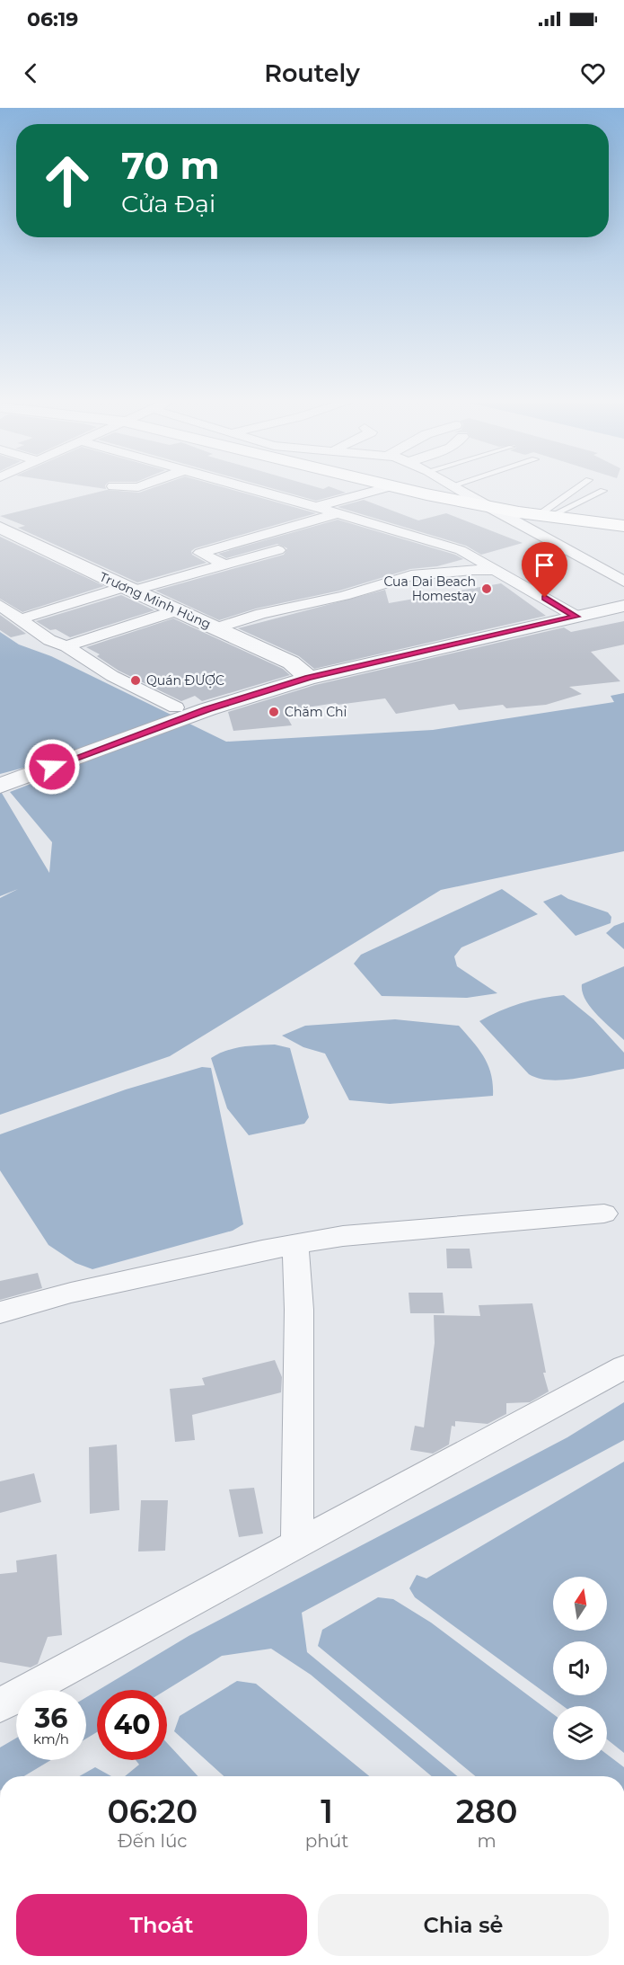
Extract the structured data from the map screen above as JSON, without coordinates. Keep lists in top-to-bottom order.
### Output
{
  "streets": {
    "street": ["Trương Minh Hùng"]
  },
  "places": ["Cua Dai Beach Homestay", "Quán ĐƯỢC", "Chăm Chỉ"],
  "north": "top",
  "page": {
    "status": "06:19",
    "header": "Routely",
    "turn": ["70 m", "Cửa Đại"],
    "speed": "36 km/h",
    "limit": "40",
    "eta": [
      "06:20",
      "Đến lúc",
      "1",
      "phút",
      "280",
      "m"
    ],
    "buttons": ["Thoát", "Chia sẻ"]
  }
}
